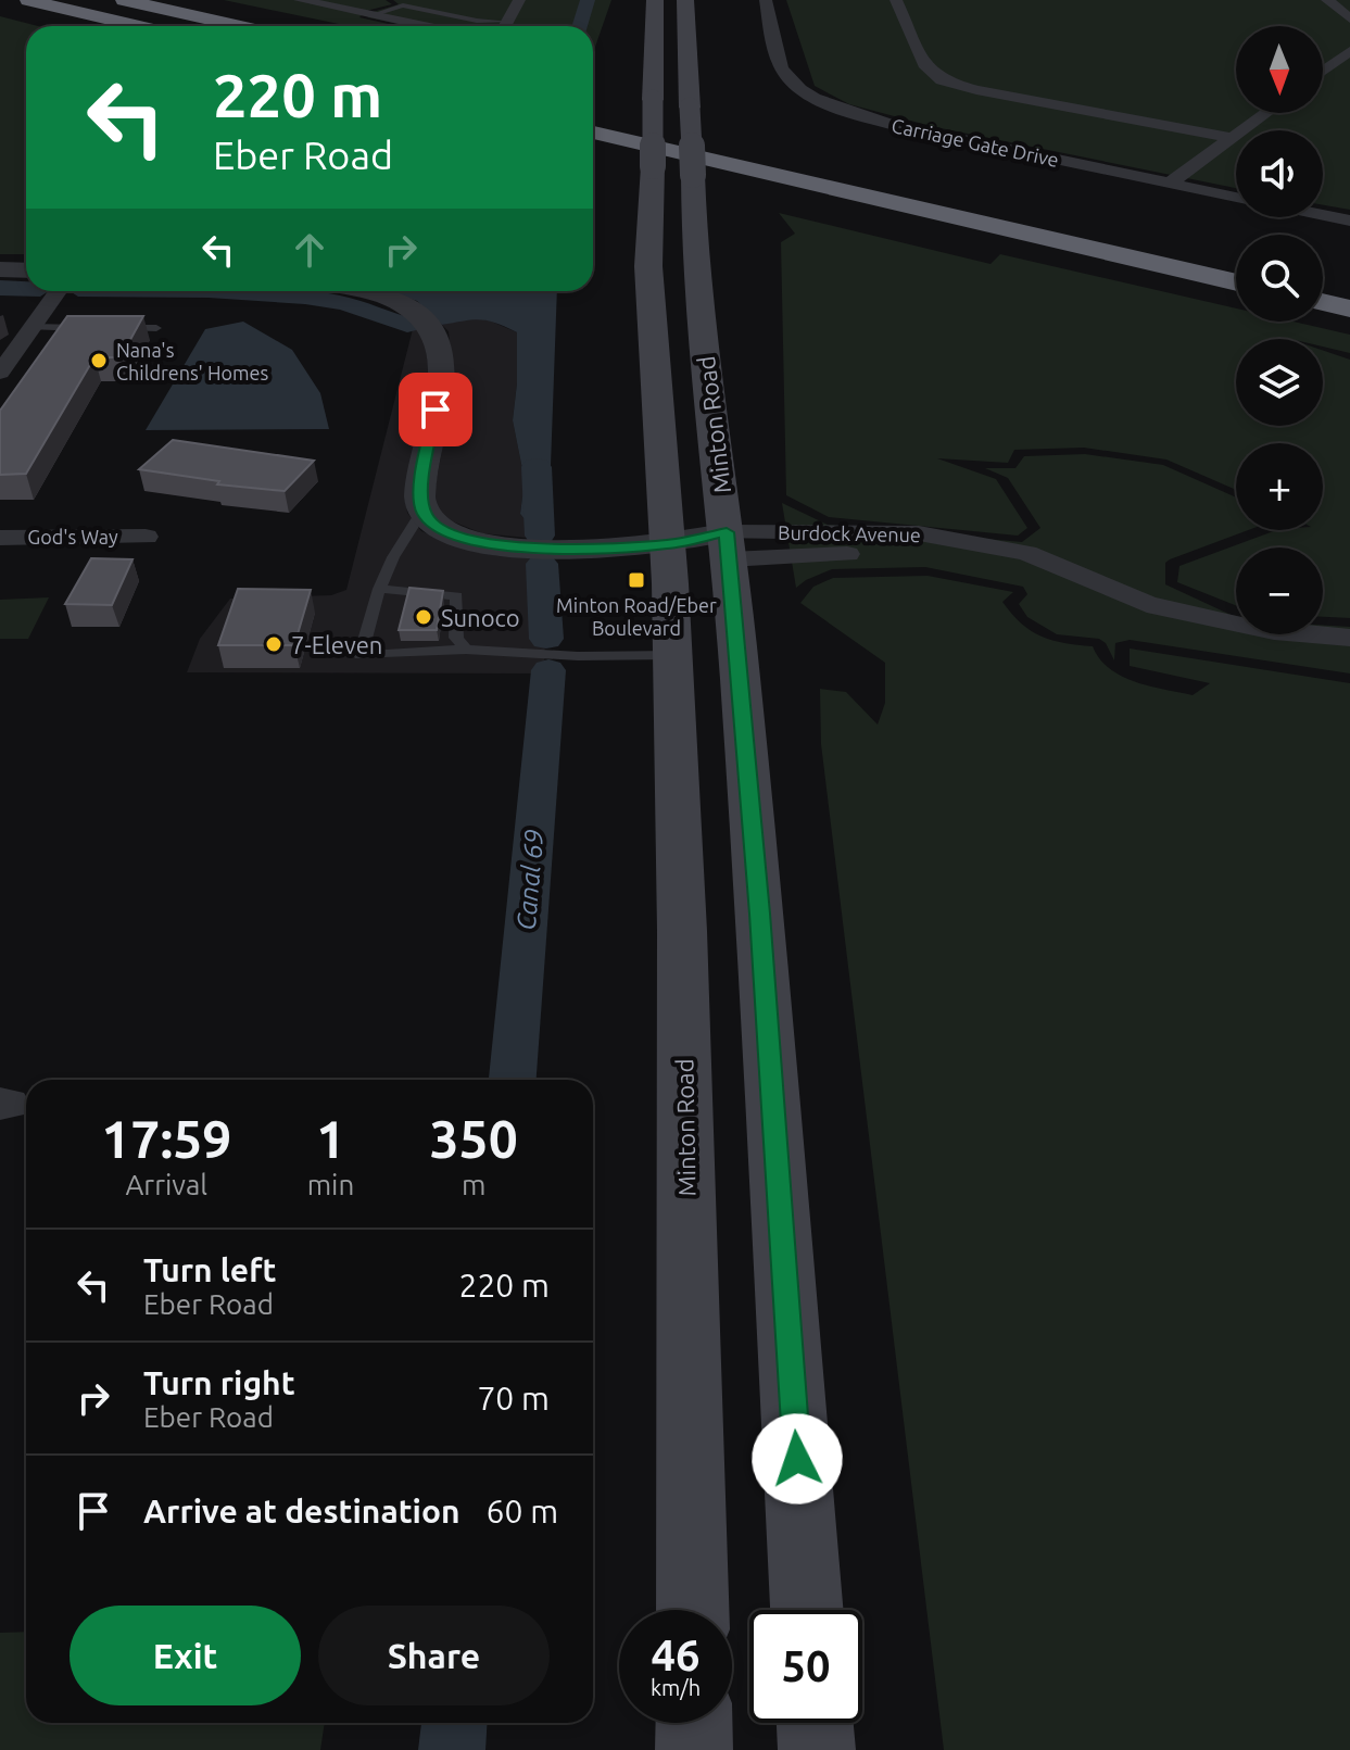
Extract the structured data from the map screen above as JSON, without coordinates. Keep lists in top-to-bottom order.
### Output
{
  "streets": {
    "main road": ["Minton Road"],
    "street": ["Carriage Gate Drive", "Burdock Avenue", "God's Way"]
  },
  "crossings": [
    ["Minton Road", "Burdock Avenue"]
  ],
  "water": ["Canal 69"],
  "places": {
    "other": ["Nana's Childrens' Homes", "Sunoco", "7-Eleven"],
    "transit": ["Minton Road/Eber Boulevard"]
  },
  "north": "bottom",
  "page": {
    "map_buttons": ["+", "−"],
    "turn": ["220 m", "Eber Road"],
    "eta": [
      "17:59",
      "Arrival",
      "1",
      "min",
      "350",
      "m"
    ],
    "list": [
      {
        "name": "Turn left",
        "note": "Eber Road",
        "value": "220 m"
      },
      {
        "name": "Turn right",
        "note": "Eber Road",
        "value": "70 m"
      },
      {
        "name": "Arrive at destination",
        "value": "60 m"
      }
    ],
    "buttons": ["Exit", "Share"],
    "speed": "46 km/h",
    "limit": "50"
  }
}
